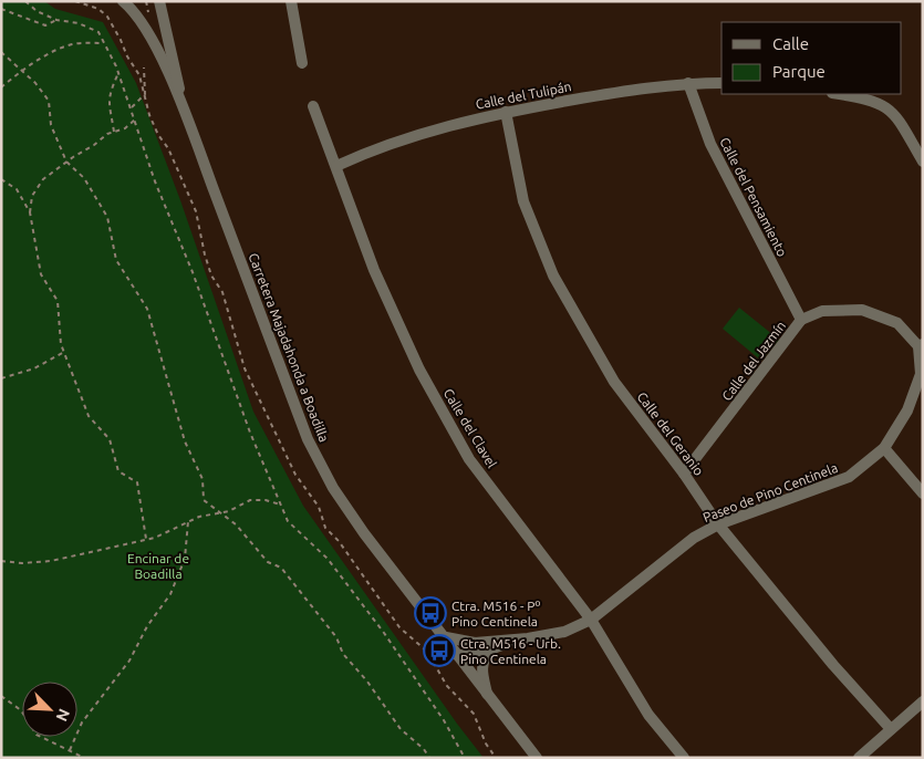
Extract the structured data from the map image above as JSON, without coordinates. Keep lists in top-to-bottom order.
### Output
{
  "streets": {
    "street": [
      "Calle del Tulipán",
      "Calle del Pensamiento",
      "Carretera Majadahonda a Boadilla",
      "Calle del Jazmín",
      "Calle del Clavel",
      "Calle del Geranio",
      "Paseo de Pino Centinela"
    ]
  },
  "crossings": [
    ["Calle del Tulipán", "Calle del Pensamiento"],
    ["Calle del Tulipán", "Calle del Clavel"],
    ["Calle del Tulipán", "Calle del Geranio"],
    ["Calle del Pensamiento", "Calle del Jazmín"],
    ["Calle del Jazmín", "Calle del Geranio"],
    ["Calle del Jazmín", "Paseo de Pino Centinela"],
    ["Calle del Clavel", "Paseo de Pino Centinela"],
    ["Calle del Geranio", "Paseo de Pino Centinela"]
  ],
  "parks": ["Encinar de Boadilla"],
  "places": {
    "bus stop": ["Ctra. M516 - Pº Pino Centinela", "Ctra. M516 - Urb. Pino Centinela"]
  },
  "legend": ["Calle", "Parque"],
  "north": "bottom right"
}
